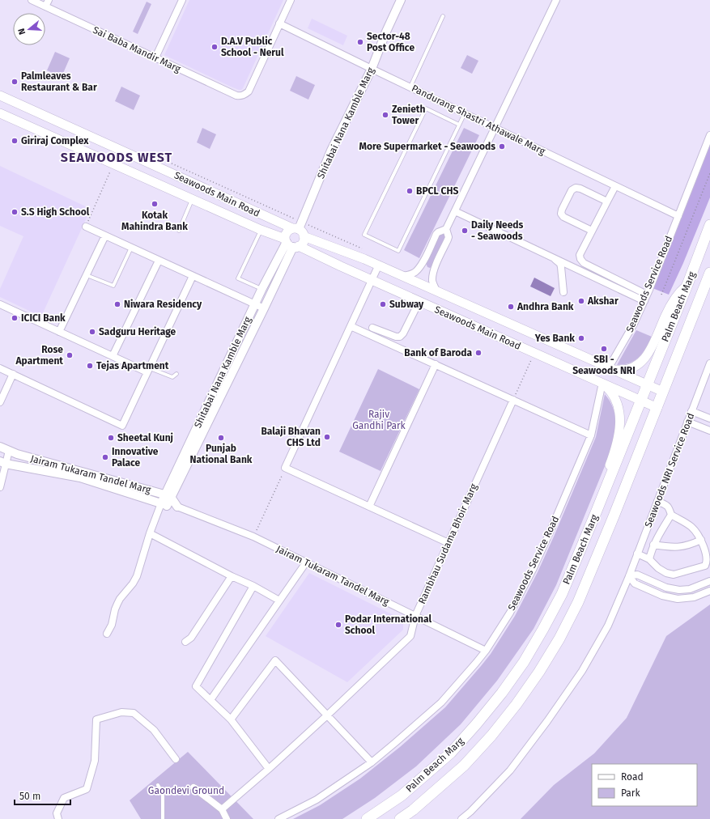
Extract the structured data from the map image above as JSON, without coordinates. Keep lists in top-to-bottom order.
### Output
{
  "streets": {
    "main road": ["Seawoods Main Road", "Palm Beach Marg"],
    "street": [
      "Sai Baba Mandir Marg",
      "Pandurang Shastri Athawale Marg",
      "Shitabai Nana Kamble Marg",
      "Seawoods Service Road",
      "Seawoods NRI Service Road",
      "Jairam Tukaram Tandel Marg",
      "Rambhau Sudama Bhoir Marg"
    ]
  },
  "crossings": [
    ["Sai Baba Mandir Marg", "Pandurang Shastri Athawale Marg"],
    ["Pandurang Shastri Athawale Marg", "Shitabai Nana Kamble Marg"],
    ["Pandurang Shastri Athawale Marg", "Seawoods Service Road"],
    ["Shitabai Nana Kamble Marg", "Seawoods Main Road"],
    ["Shitabai Nana Kamble Marg", "Jairam Tukaram Tandel Marg"],
    ["Seawoods Main Road", "Seawoods Service Road"],
    ["Seawoods Main Road", "Palm Beach Marg"],
    ["Seawoods Service Road", "Jairam Tukaram Tandel Marg"],
    ["Jairam Tukaram Tandel Marg", "Rambhau Sudama Bhoir Marg"]
  ],
  "districts": ["SEAWOODS WEST"],
  "parks": ["Rajiv Gandhi Park", "Gaondevi Ground"],
  "places": [
    "Sector-48 Post Office",
    "D.A.V Public School - Nerul",
    "Palmleaves Restaurant & Bar",
    "Zenieth Tower",
    "Giriraj Complex",
    "More Supermarket - Seawoods",
    "BPCL CHS",
    "Kotak Mahindra Bank",
    "S.S High School",
    "Daily Needs - Seawoods",
    "Akshar",
    "Niwara Residency",
    "Subway",
    "Andhra Bank",
    "ICICI Bank",
    "Sadguru Heritage",
    "Yes Bank",
    "SBI - Seawoods NRI",
    "Bank of Baroda",
    "Rose Apartment",
    "Tejas Apartment",
    "Balaji Bhavan CHS Ltd",
    "Sheetal Kunj",
    "Punjab National Bank",
    "Innovative Palace",
    "Podar International School"
  ],
  "legend": ["Road", "Park"],
  "scale_bar": "50 m",
  "north": "left"
}
